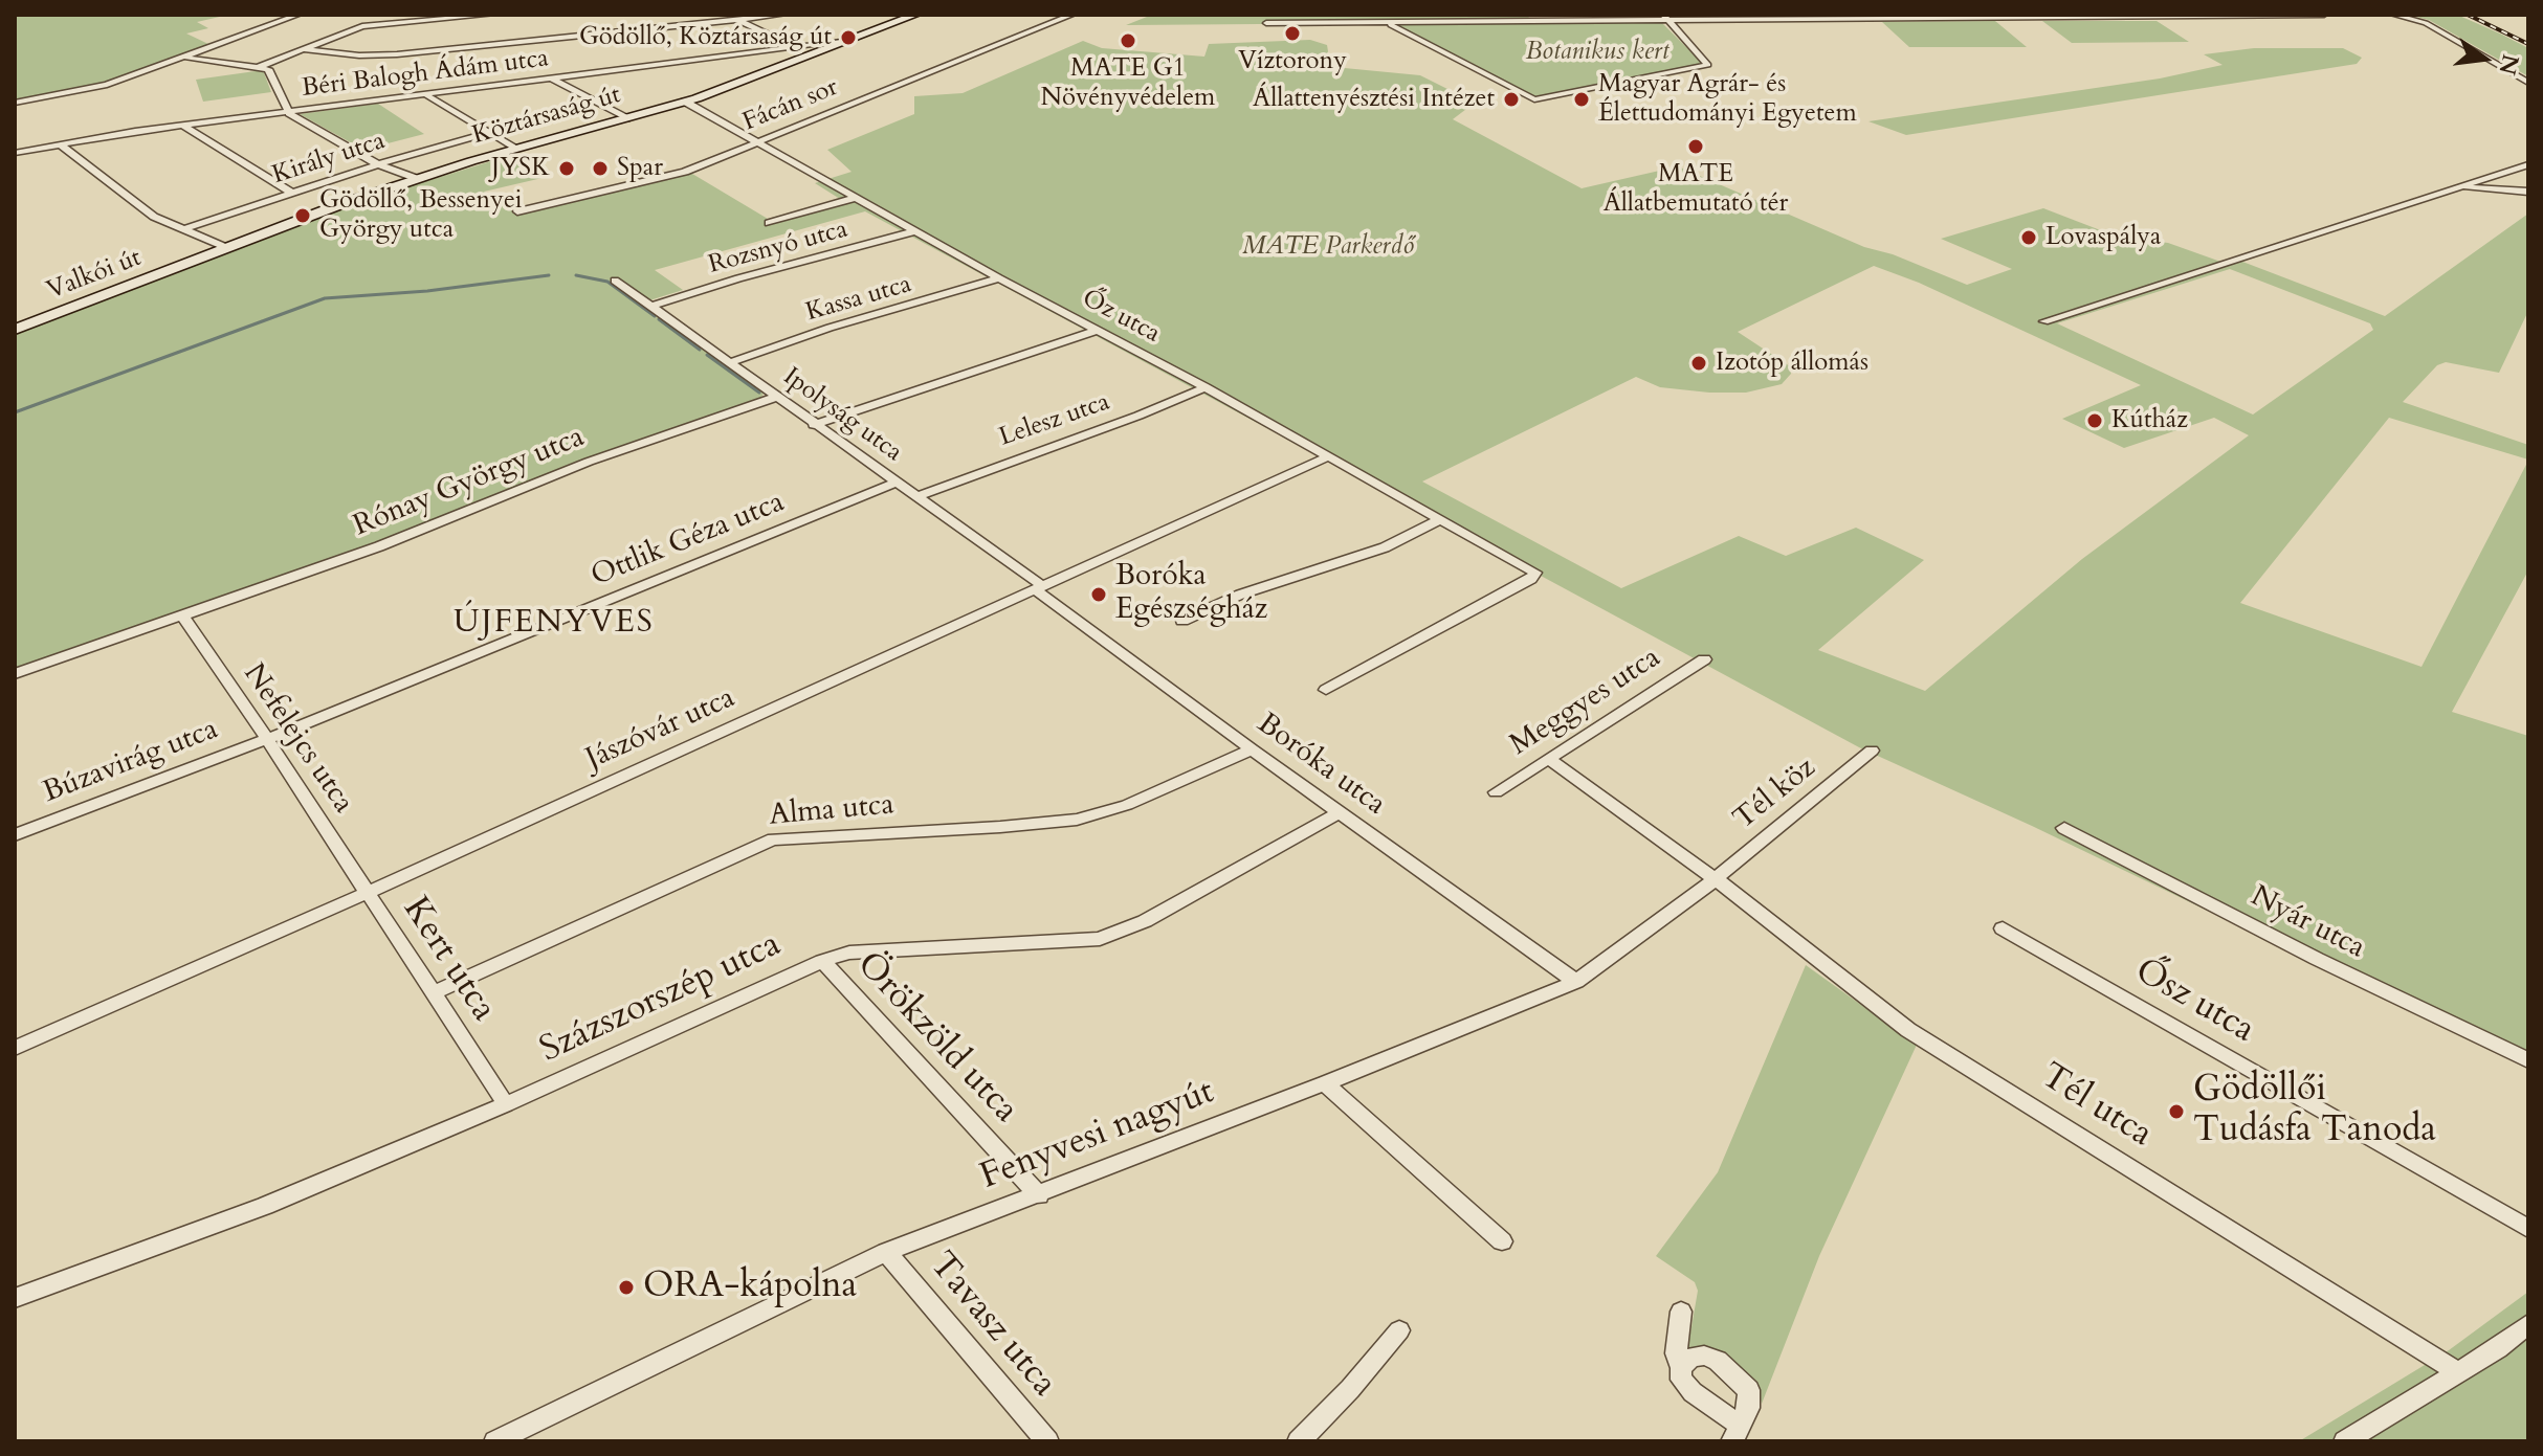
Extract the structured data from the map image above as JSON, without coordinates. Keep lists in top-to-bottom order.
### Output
{
  "streets": {
    "main road": ["Köztársaság út", "Valkói út"],
    "street": [
      "Béri Balogh Ádám utca",
      "Fácán sor",
      "Király utca",
      "Rozsnyó utca",
      "Kassa utca",
      "Őz utca",
      "Ipolyság utca",
      "Lelesz utca",
      "Rónay György utca",
      "Ottlik Géza utca",
      "Meggyes utca",
      "Jászóvár utca",
      "Nefelejcs utca",
      "Búzavirág utca",
      "Boróka utca",
      "Tél köz",
      "Alma utca",
      "Nyár utca",
      "Kert utca",
      "Százszorszép utca",
      "Ősz utca",
      "Örökzöld utca",
      "Tél utca",
      "Fenyvesi nagyút",
      "Tavasz utca"
    ]
  },
  "crossings": [
    ["Béri Balogh Ádám utca", "Köztársaság út"],
    ["Fácán sor", "Őz utca"],
    ["Köztársaság út", "Valkói út"],
    ["Köztársaság út", "Őz utca"],
    ["Rozsnyó utca", "Őz utca"],
    ["Rozsnyó utca", "Ipolyság utca"],
    ["Kassa utca", "Őz utca"],
    ["Kassa utca", "Ipolyság utca"],
    ["Őz utca", "Lelesz utca"],
    ["Őz utca", "Jászóvár utca"],
    ["Ipolyság utca", "Lelesz utca"],
    ["Ipolyság utca", "Rónay György utca"],
    ["Ipolyság utca", "Ottlik Géza utca"],
    ["Ipolyság utca", "Jászóvár utca"],
    ["Ipolyság utca", "Boróka utca"],
    ["Rónay György utca", "Nefelejcs utca"],
    ["Ottlik Géza utca", "Nefelejcs utca"],
    ["Ottlik Géza utca", "Búzavirág utca"],
    ["Meggyes utca", "Tél utca"],
    ["Jászóvár utca", "Nefelejcs utca"],
    ["Jászóvár utca", "Boróka utca"],
    ["Jászóvár utca", "Kert utca"],
    ["Nefelejcs utca", "Búzavirág utca"],
    ["Nefelejcs utca", "Kert utca"],
    ["Boróka utca", "Alma utca"],
    ["Boróka utca", "Százszorszép utca"],
    ["Boróka utca", "Fenyvesi nagyút"],
    ["Tél köz", "Tél utca"],
    ["Tél köz", "Fenyvesi nagyút"],
    ["Alma utca", "Kert utca"],
    ["Kert utca", "Százszorszép utca"],
    ["Százszorszép utca", "Örökzöld utca"],
    ["Örökzöld utca", "Fenyvesi nagyút"],
    ["Tél utca", "Fenyvesi nagyút"],
    ["Fenyvesi nagyút", "Tavasz utca"]
  ],
  "districts": ["ÚJFENYVES"],
  "parks": ["Botanikus kert", "MATE Parkerdő"],
  "places": [
    "Víztorony",
    "Gödöllő, Köztársaság út",
    "MATE G1 Növényvédelem",
    "Állattenyésztési Intézet",
    "Magyar Agrár- és Élettudományi Egyetem",
    "MATE Állatbemutató tér",
    "JYSK",
    "Spar",
    "Gödöllő, Bessenyei György utca",
    "Lovaspálya",
    "Izotóp állomás",
    "Kútház",
    "Boróka Egészségház",
    "Gödöllői Tudásfa Tanoda",
    "ORA-kápolna"
  ],
  "north": "right"
}
